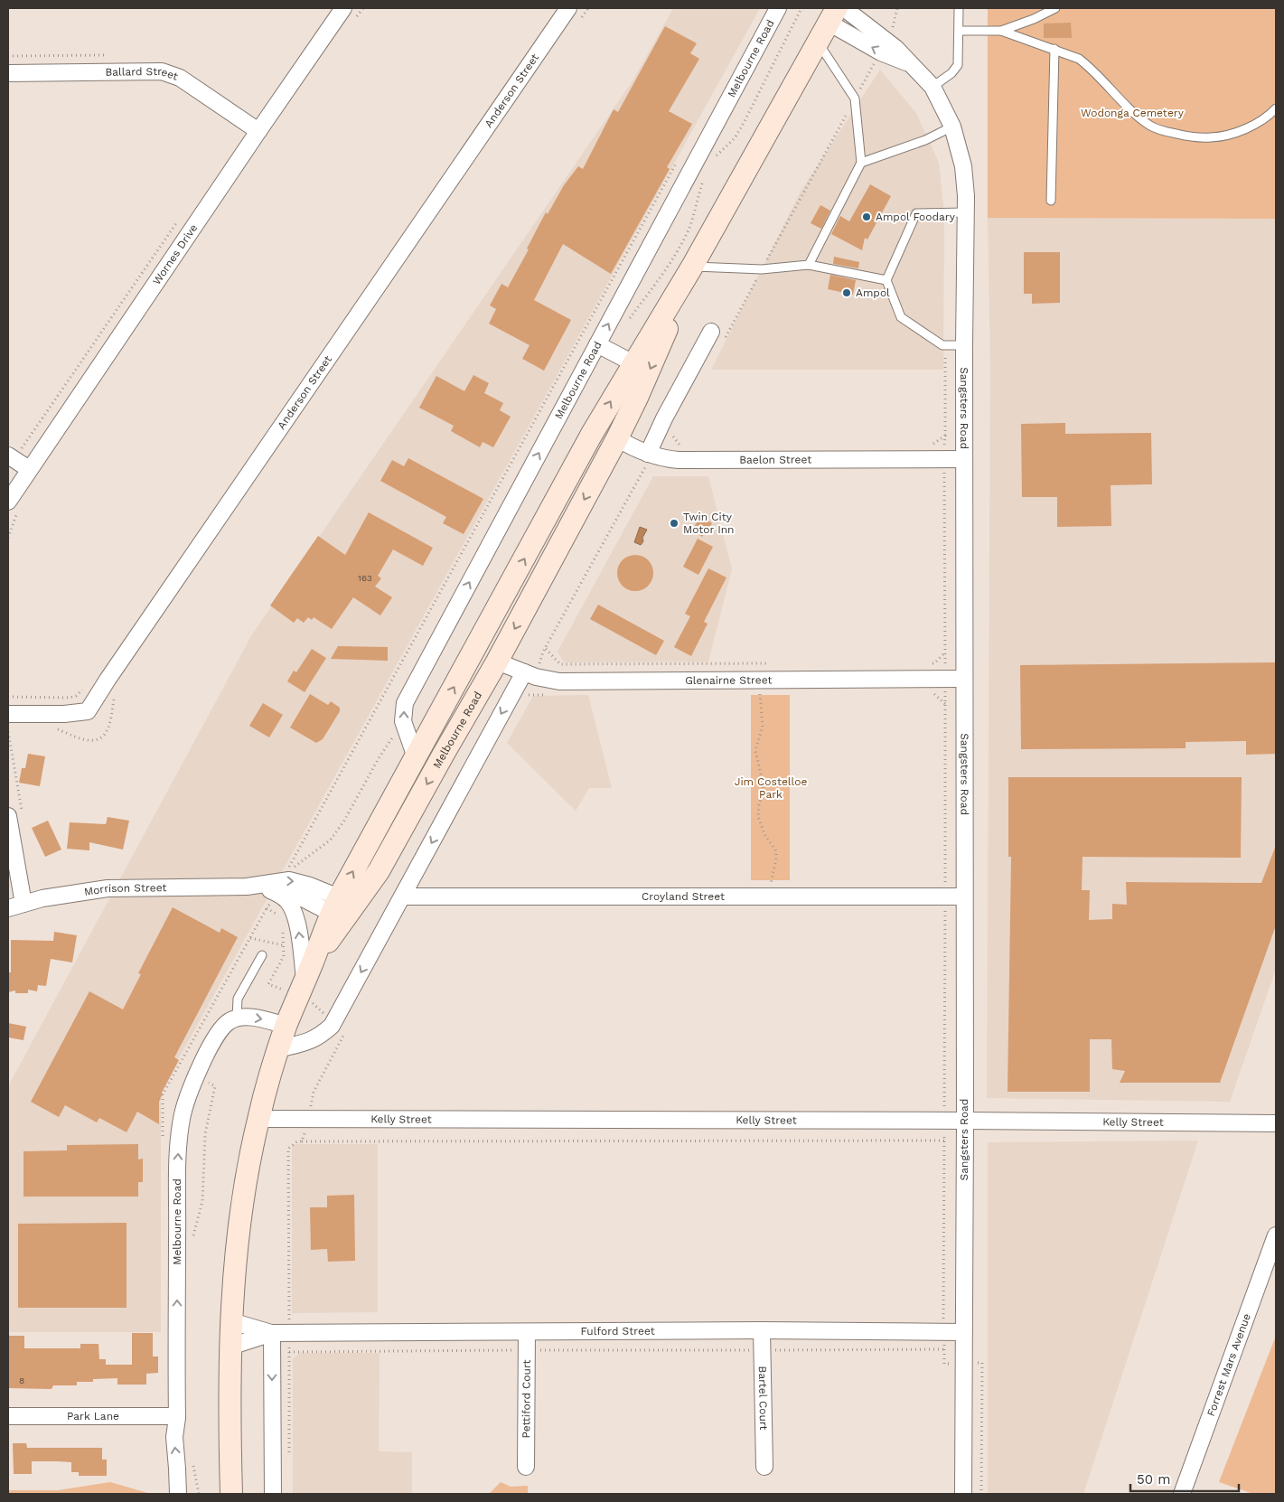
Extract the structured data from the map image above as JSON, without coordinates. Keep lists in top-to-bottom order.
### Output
{
  "streets": {
    "main road": ["Melbourne Road", "Baelon Street"],
    "street": [
      "Ballard Street",
      "Anderson Street",
      "Wornes Drive",
      "Sangsters Road",
      "Glenairne Street",
      "Morrison Street",
      "Croyland Street",
      "Kelly Street",
      "Fulford Street",
      "Forrest Mars Avenue",
      "Bartel Court",
      "Pettiford Court",
      "Park Lane"
    ]
  },
  "crossings": [
    ["Melbourne Road", "Sangsters Road"],
    ["Melbourne Road", "Baelon Street"],
    ["Melbourne Road", "Glenairne Street"],
    ["Melbourne Road", "Morrison Street"],
    ["Melbourne Road", "Kelly Street"],
    ["Melbourne Road", "Fulford Street"],
    ["Melbourne Road", "Park Lane"],
    ["Ballard Street", "Wornes Drive"],
    ["Sangsters Road", "Baelon Street"],
    ["Sangsters Road", "Glenairne Street"],
    ["Sangsters Road", "Croyland Street"],
    ["Sangsters Road", "Kelly Street"],
    ["Sangsters Road", "Fulford Street"],
    ["Fulford Street", "Bartel Court"],
    ["Fulford Street", "Pettiford Court"]
  ],
  "parks": ["Wodonga Cemetery", "Jim Costelloe Park"],
  "places": ["Ampol Foodary", "Ampol", "Twin City Motor Inn"],
  "house_numbers": ["163", "8"],
  "scale_bar": "50 m"
}
